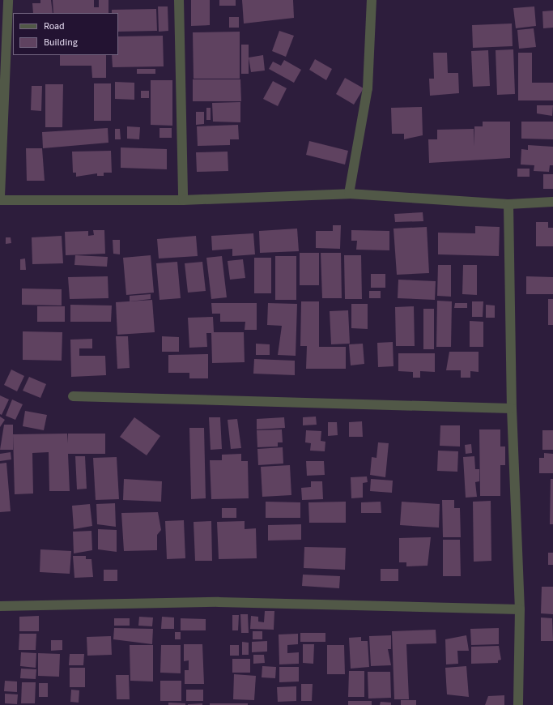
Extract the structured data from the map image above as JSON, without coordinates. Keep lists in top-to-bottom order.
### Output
{
  "legend": ["Road", "Building"]
}
